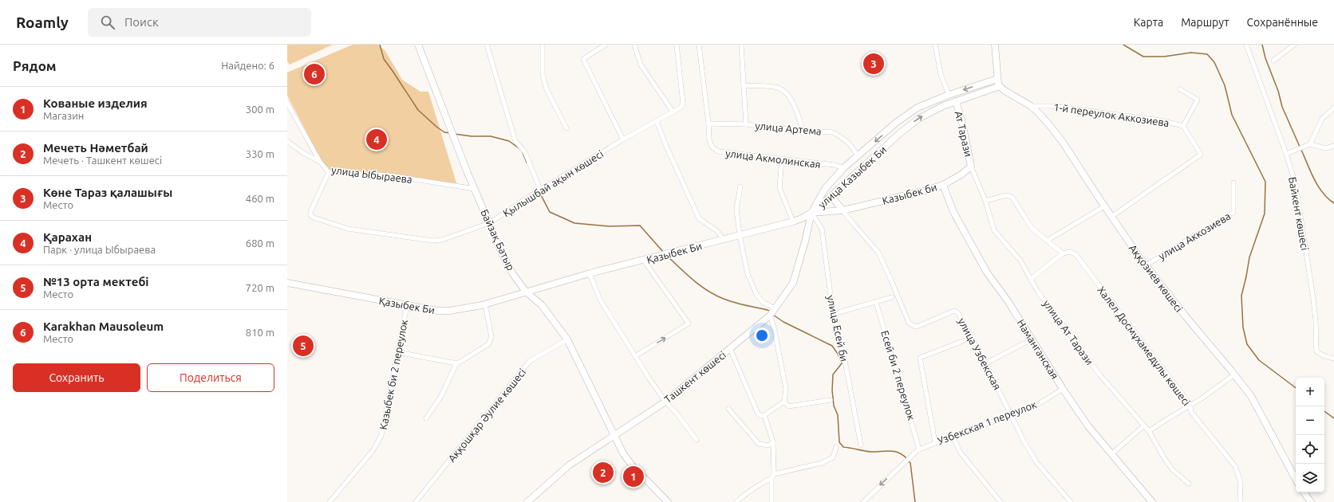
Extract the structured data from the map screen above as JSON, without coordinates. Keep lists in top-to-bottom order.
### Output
{
  "streets": {
    "street": [
      "1-й переулок Аккозиева",
      "улица Артема",
      "Ат Тарази",
      "улица Акмолинская",
      "улица Ыбыраева",
      "улица Казыбек Би",
      "Қылышбай ақын көшесі",
      "Казыбек би",
      "Байкент көшесі",
      "улица Аккозиева",
      "Байзақ Батыр",
      "Қазыбек Би",
      "Аққозиев көшесі",
      "улица Есей би",
      "улица Ат Тарази",
      "Халел Досмұхамедұлы көшесі",
      "Наманганская",
      "улица Узбекская",
      "Казыбек би 2 переулок",
      "Есей би 2 переулок",
      "Ташкент көшесі",
      "Аққошқар Әулие көшесі",
      "Узбекская 1 переулок"
    ]
  },
  "crossings": [
    ["1-й переулок Аккозиева", "Аққозиев көшесі"],
    ["улица Артема", "улица Акмолинская"],
    ["улица Артема", "улица Казыбек Би"],
    ["Ат Тарази", "улица Казыбек Би"],
    ["Ат Тарази", "Казыбек би"],
    ["Ат Тарази", "улица Ат Тарази"],
    ["улица Акмолинская", "улица Казыбек Би"],
    ["улица Ыбыраева", "Қылышбай ақын көшесі"],
    ["улица Ыбыраева", "Байзақ Батыр"],
    ["улица Казыбек Би", "Казыбек би"],
    ["улица Казыбек Би", "Қазыбек Би"],
    ["улица Казыбек Би", "Аққозиев көшесі"],
    ["улица Казыбек Би", "улица Есей би"],
    ["улица Казыбек Би", "Ташкент көшесі"],
    ["Қылышбай ақын көшесі", "Байзақ Батыр"],
    ["Казыбек би", "Қазыбек Би"],
    ["Казыбек би", "улица Есей би"],
    ["Казыбек би", "улица Ат Тарази"],
    ["Казыбек би", "Наманганская"],
    ["Казыбек би", "улица Узбекская"],
    ["Казыбек би", "Ташкент көшесі"],
    ["улица Аккозиева", "Аққозиев көшесі"],
    ["Байзақ Батыр", "Қазыбек Би"],
    ["Байзақ Батыр", "Ташкент көшесі"],
    ["Байзақ Батыр", "Аққошқар Әулие көшесі"],
    ["Қазыбек Би", "улица Есей би"],
    ["Қазыбек Би", "Казыбек би 2 переулок"],
    ["Қазыбек Би", "Ташкент көшесі"],
    ["улица Есей би", "Ташкент көшесі"],
    ["Наманганская", "Узбекская 1 переулок"],
    ["улица Узбекская", "Узбекская 1 переулок"],
    ["Есей би 2 переулок", "Узбекская 1 переулок"]
  ],
  "page": {
    "header": "Roamly",
    "search": "Поиск",
    "nav": ["Карта", "Маршрут", "Сохранённые"],
    "heading": ["Рядом", "Найдено: 6"],
    "pins": [
      "3",
      "6",
      "4",
      "5",
      "2",
      "1"
    ],
    "list": [
      {
        "mark": "1",
        "name": "Кованые изделия",
        "note": "Магазин",
        "value": "300 m"
      },
      {
        "mark": "2",
        "name": "Мечеть Нәметбай",
        "note": "Мечеть · Ташкент көшесі",
        "value": "330 m"
      },
      {
        "mark": "3",
        "name": "Көне Тараз қалашығы",
        "note": "Место",
        "value": "460 m"
      },
      {
        "mark": "4",
        "name": "Қарахан",
        "note": "Парк · улица Ыбыраева",
        "value": "680 m"
      },
      {
        "mark": "5",
        "name": "№13 орта мектебі",
        "note": "Место",
        "value": "720 m"
      },
      {
        "mark": "6",
        "name": "Karakhan Mausoleum",
        "note": "Место",
        "value": "810 m"
      }
    ],
    "buttons": ["Сохранить", "Поделиться"],
    "map_buttons": ["+", "−"]
  }
}
